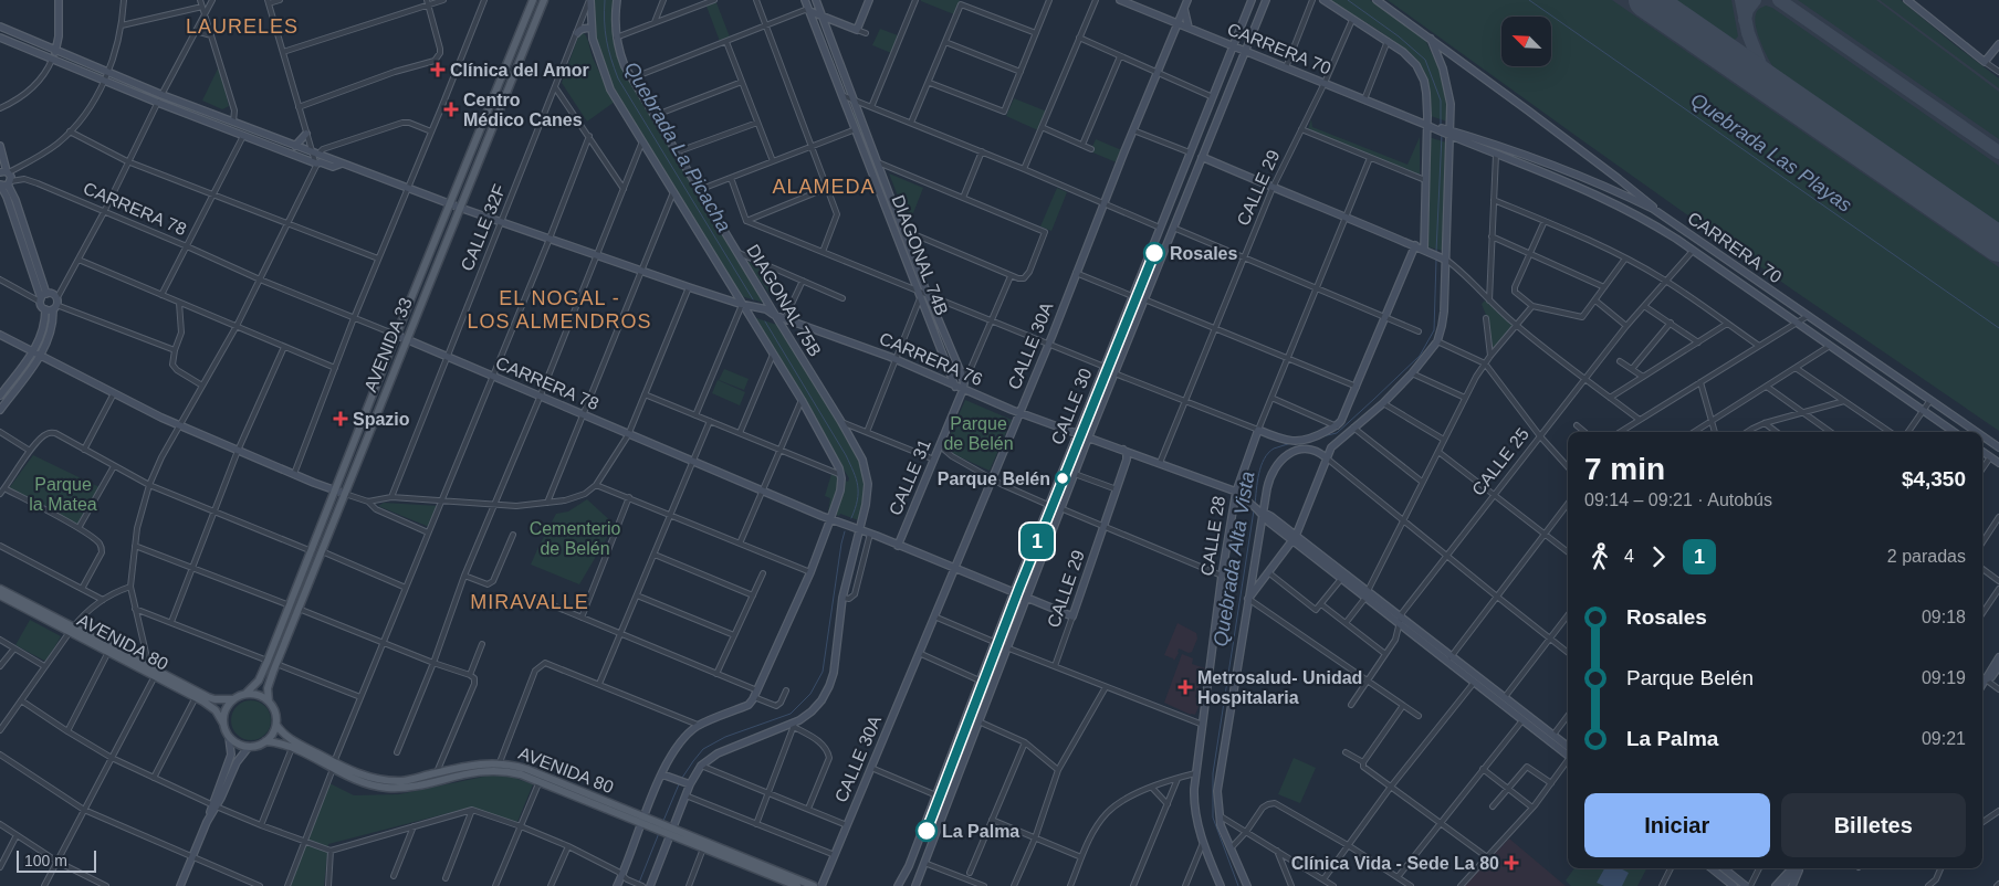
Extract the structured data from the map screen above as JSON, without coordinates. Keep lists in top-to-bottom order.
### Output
{
  "streets": {
    "main road": ["AVENIDA 33", "AVENIDA 80"],
    "street": [
      "CARRERA 70",
      "CALLE 29",
      "CARRERA 78",
      "CALLE 32F",
      "DIAGONAL 74B",
      "DIAGONAL 75B",
      "CALLE 30A",
      "CARRERA 76",
      "CALLE 30",
      "CALLE 25",
      "CALLE 31",
      "CALLE 28"
    ]
  },
  "crossings": [
    ["CARRERA 70", "CALLE 29"],
    ["CARRERA 70", "CALLE 30A"],
    ["CARRERA 70", "CALLE 30"],
    ["CARRERA 70", "CALLE 25"],
    ["CALLE 29", "CARRERA 78"],
    ["CALLE 29", "CARRERA 76"],
    ["CARRERA 78", "CALLE 32F"],
    ["CARRERA 78", "DIAGONAL 75B"],
    ["CARRERA 78", "AVENIDA 33"],
    ["CARRERA 78", "CALLE 30A"],
    ["CARRERA 78", "CALLE 30"],
    ["CARRERA 78", "CALLE 31"],
    ["CALLE 32F", "DIAGONAL 75B"],
    ["CALLE 32F", "CARRERA 76"],
    ["DIAGONAL 74B", "CARRERA 76"],
    ["DIAGONAL 74B", "CALLE 31"],
    ["DIAGONAL 75B", "CARRERA 76"],
    ["AVENIDA 33", "CARRERA 76"],
    ["AVENIDA 33", "AVENIDA 80"],
    ["CALLE 30A", "CARRERA 76"],
    ["CARRERA 76", "CALLE 30"],
    ["CARRERA 76", "CALLE 25"],
    ["CARRERA 76", "CALLE 31"],
    ["CARRERA 76", "CALLE 28"]
  ],
  "districts": [
    "LAURELES",
    "ALAMEDA",
    "EL NOGAL - LOS ALMENDROS",
    "MIRAVALLE"
  ],
  "water": ["Quebrada La Picacha", "Quebrada Las Playas", "Quebrada Alta Vista"],
  "parks": ["Parque de Belén", "Parque la Matea", "Cementerio de Belén"],
  "places": {
    "health": [
      "Clínica del Amor",
      "Centro Médico Canes",
      "Spazio",
      "Metrosalud- Unidad Hospitalaria",
      "Clínica Vida - Sede La 80"
    ],
    "other": ["Rosales", "Parque Belén", "La Palma"]
  },
  "lines": ["bus line 1"],
  "scale_bar": "100 m",
  "north": "top left",
  "page": {
    "on_map": "1",
    "heading": ["7 min", "09:14 – 09:21 · Autobús", "$4,350"],
    "legs": ["4", "1", "2 paradas"],
    "list": [
      {
        "name": "Rosales",
        "value": "09:18"
      },
      {
        "name": "Parque Belén",
        "value": "09:19"
      },
      {
        "name": "La Palma",
        "value": "09:21"
      }
    ],
    "buttons": ["Iniciar", "Billetes"],
    "scale": "100 m"
  }
}
